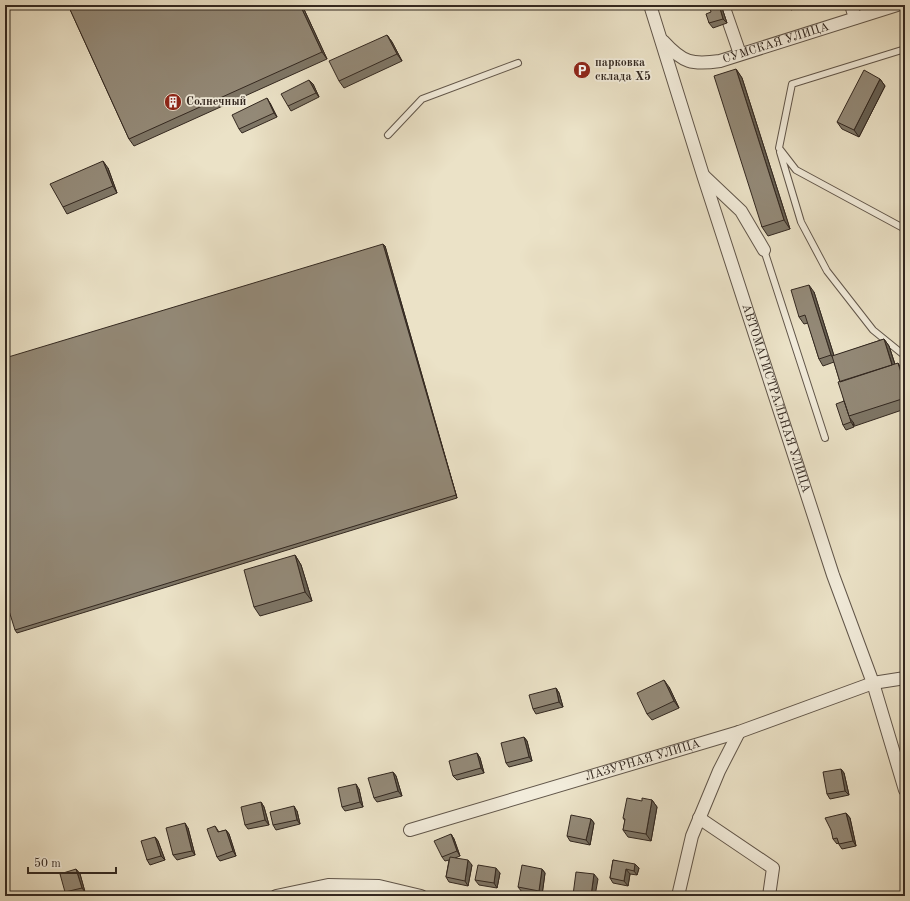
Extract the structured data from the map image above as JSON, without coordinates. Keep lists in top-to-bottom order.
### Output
{
  "streets": {
    "street": ["СУМСКАЯ УЛИЦА", "АВТОМАГИСТРАЛЬНАЯ УЛИЦА", "ЛАЗУРНАЯ УЛИЦА"]
  },
  "crossings": [
    ["СУМСКАЯ УЛИЦА", "АВТОМАГИСТРАЛЬНАЯ УЛИЦА"],
    ["АВТОМАГИСТРАЛЬНАЯ УЛИЦА", "ЛАЗУРНАЯ УЛИЦА"]
  ],
  "places": {
    "parking": ["парковка склада X5"],
    "building": ["Солнечный"]
  },
  "scale_bar": "50 m"
}
